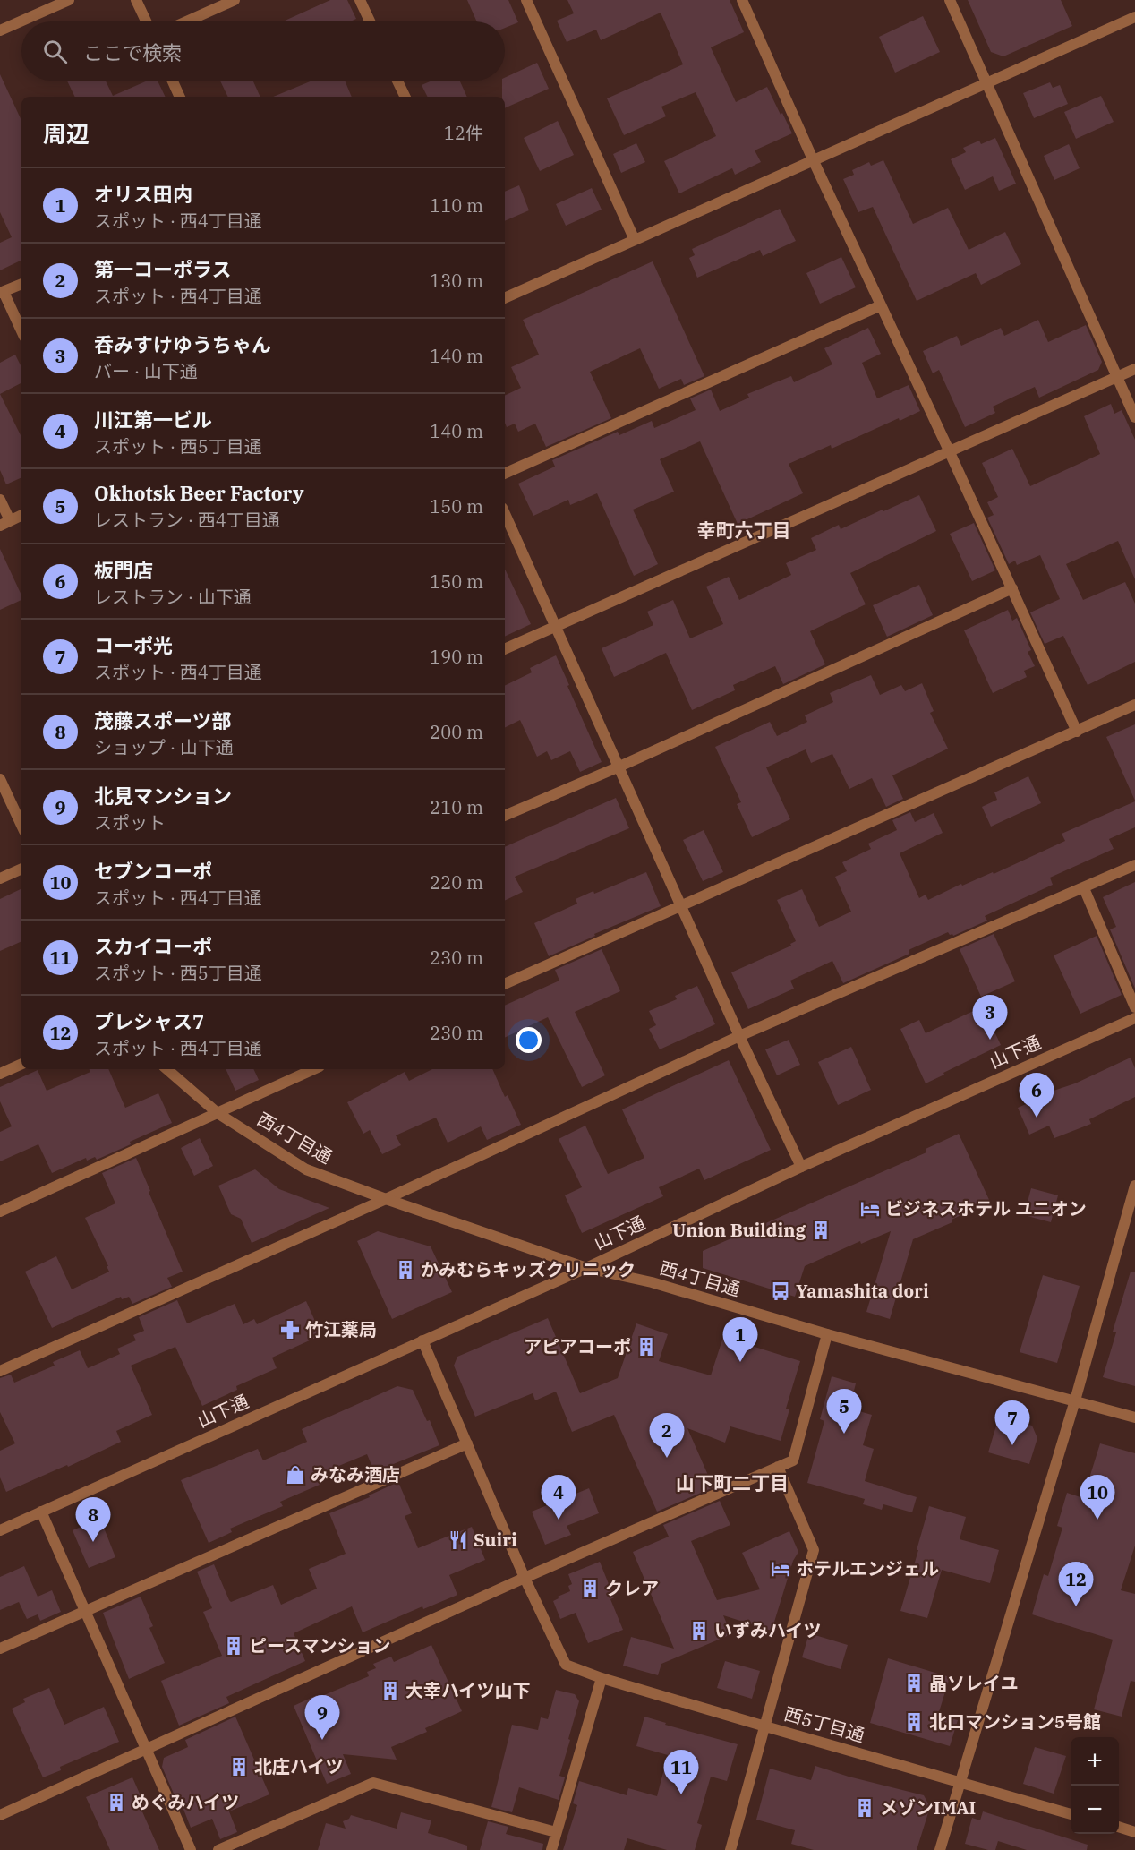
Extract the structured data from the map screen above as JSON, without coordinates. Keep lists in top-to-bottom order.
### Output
{
  "streets": {
    "street": ["山下通", "西4丁目通", "西5丁目通"]
  },
  "crossings": [
    ["山下通", "西4丁目通"]
  ],
  "districts": ["幸町六丁目", "山下町二丁目"],
  "places": {
    "hotel": ["ビジネスホテル ユニオン", "ホテルエンジェル"],
    "building": [
      "Union Building",
      "かみむらキッズクリニック",
      "アピアコーポ",
      "クレア",
      "いずみハイツ",
      "ピースマンション",
      "晶ソレイユ",
      "大幸ハイツ山下",
      "北口マンション5号館",
      "北庄ハイツ",
      "めぐみハイツ",
      "メゾンIMAI"
    ],
    "bus stop": ["Yamashita dori"],
    "pharmacy": ["竹江薬局"],
    "shop": ["みなみ酒店"],
    "restaurant": ["Suiri"]
  },
  "page": {
    "search": "ここで検索",
    "heading": ["周辺", "12件"],
    "list": [
      {
        "mark": "1",
        "name": "オリス田内",
        "note": "スポット · 西4丁目通",
        "value": "110 m"
      },
      {
        "mark": "2",
        "name": "第一コーポラス",
        "note": "スポット · 西4丁目通",
        "value": "130 m"
      },
      {
        "mark": "3",
        "name": "呑みすけゆうちゃん",
        "note": "バー · 山下通",
        "value": "140 m"
      },
      {
        "mark": "4",
        "name": "川江第一ビル",
        "note": "スポット · 西5丁目通",
        "value": "140 m"
      },
      {
        "mark": "5",
        "name": "Okhotsk Beer Factory",
        "note": "レストラン · 西4丁目通",
        "value": "150 m"
      },
      {
        "mark": "6",
        "name": "板門店",
        "note": "レストラン · 山下通",
        "value": "150 m"
      },
      {
        "mark": "7",
        "name": "コーポ光",
        "note": "スポット · 西4丁目通",
        "value": "190 m"
      },
      {
        "mark": "8",
        "name": "茂藤スポーツ部",
        "note": "ショップ · 山下通",
        "value": "200 m"
      },
      {
        "mark": "9",
        "name": "北見マンション",
        "note": "スポット",
        "value": "210 m"
      },
      {
        "mark": "10",
        "name": "セブンコーポ",
        "note": "スポット · 西4丁目通",
        "value": "220 m"
      },
      {
        "mark": "11",
        "name": "スカイコーポ",
        "note": "スポット · 西5丁目通",
        "value": "230 m"
      },
      {
        "mark": "12",
        "name": "プレシャス7",
        "note": "スポット · 西4丁目通",
        "value": "230 m"
      }
    ],
    "pins": [
      "3",
      "6",
      "1",
      "5",
      "7",
      "2",
      "4",
      "10",
      "8",
      "12",
      "9",
      "11"
    ],
    "map_buttons": ["+", "−"]
  }
}
